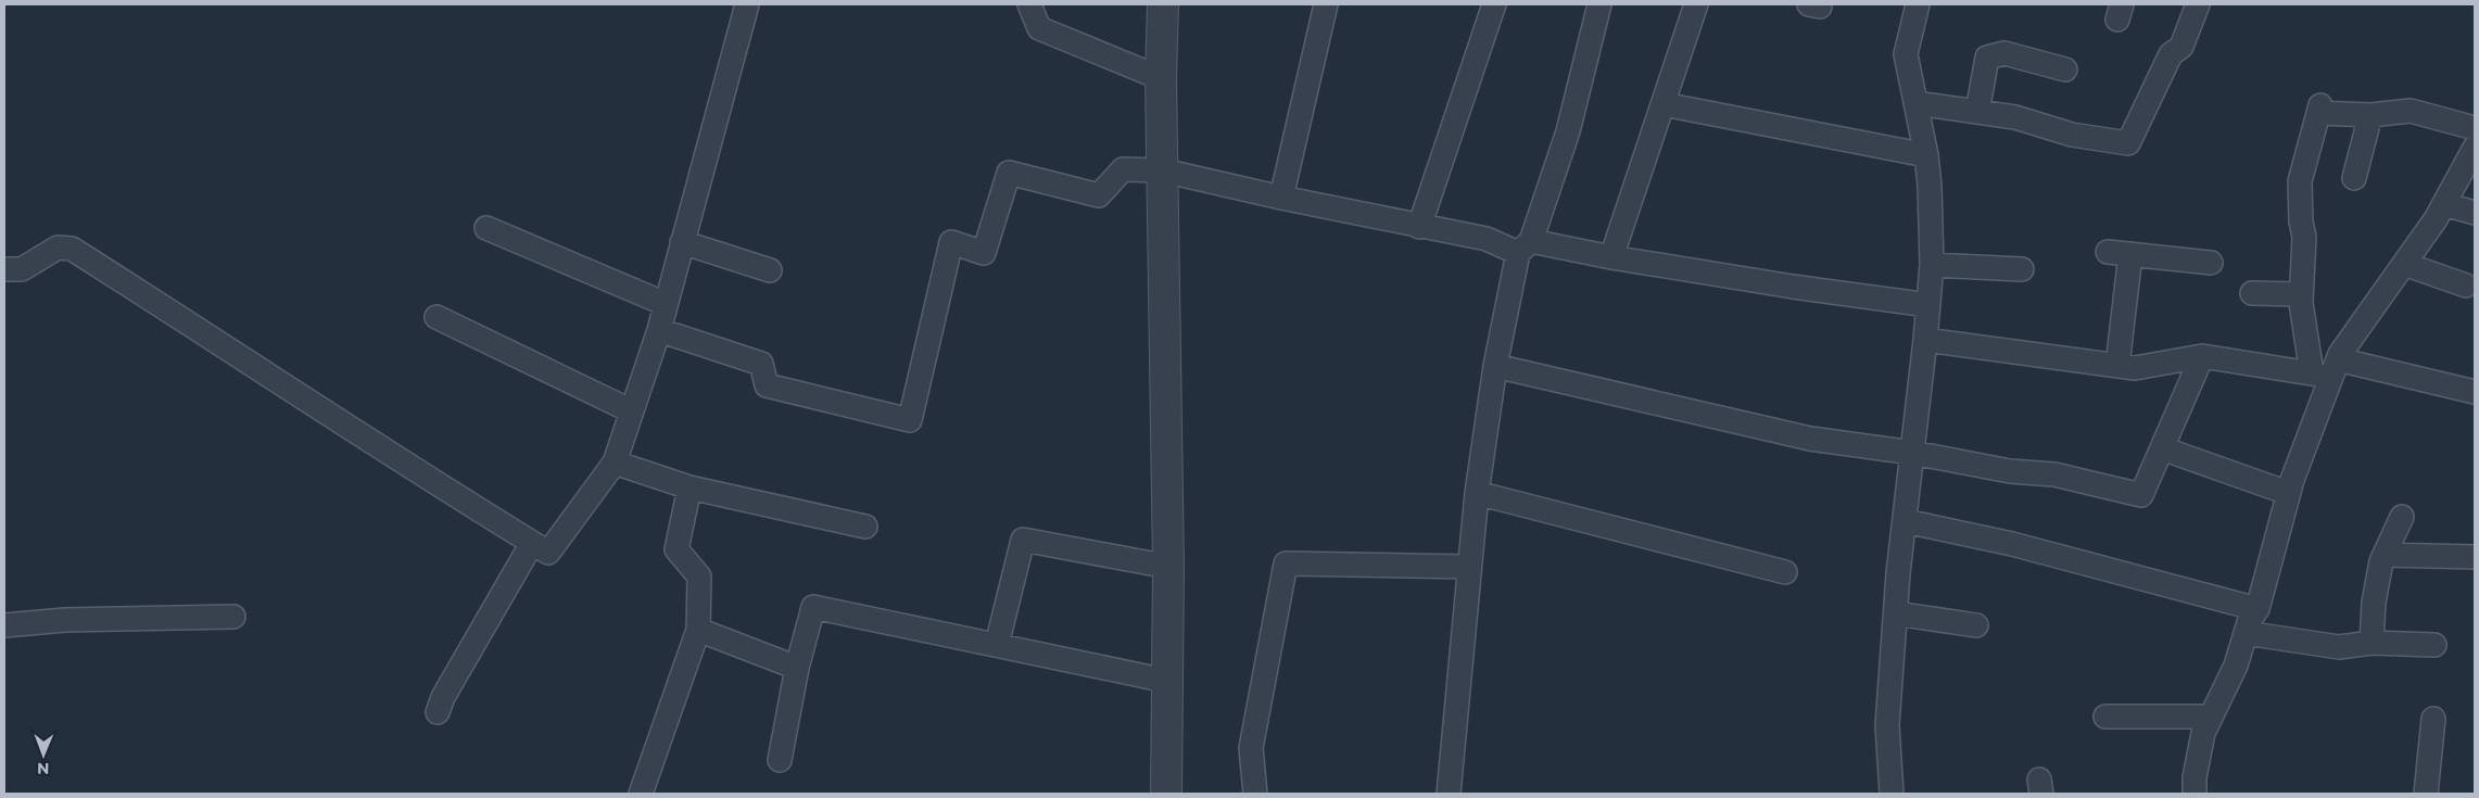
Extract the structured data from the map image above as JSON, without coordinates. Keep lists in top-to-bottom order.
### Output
{
  "north": "bottom"
}
